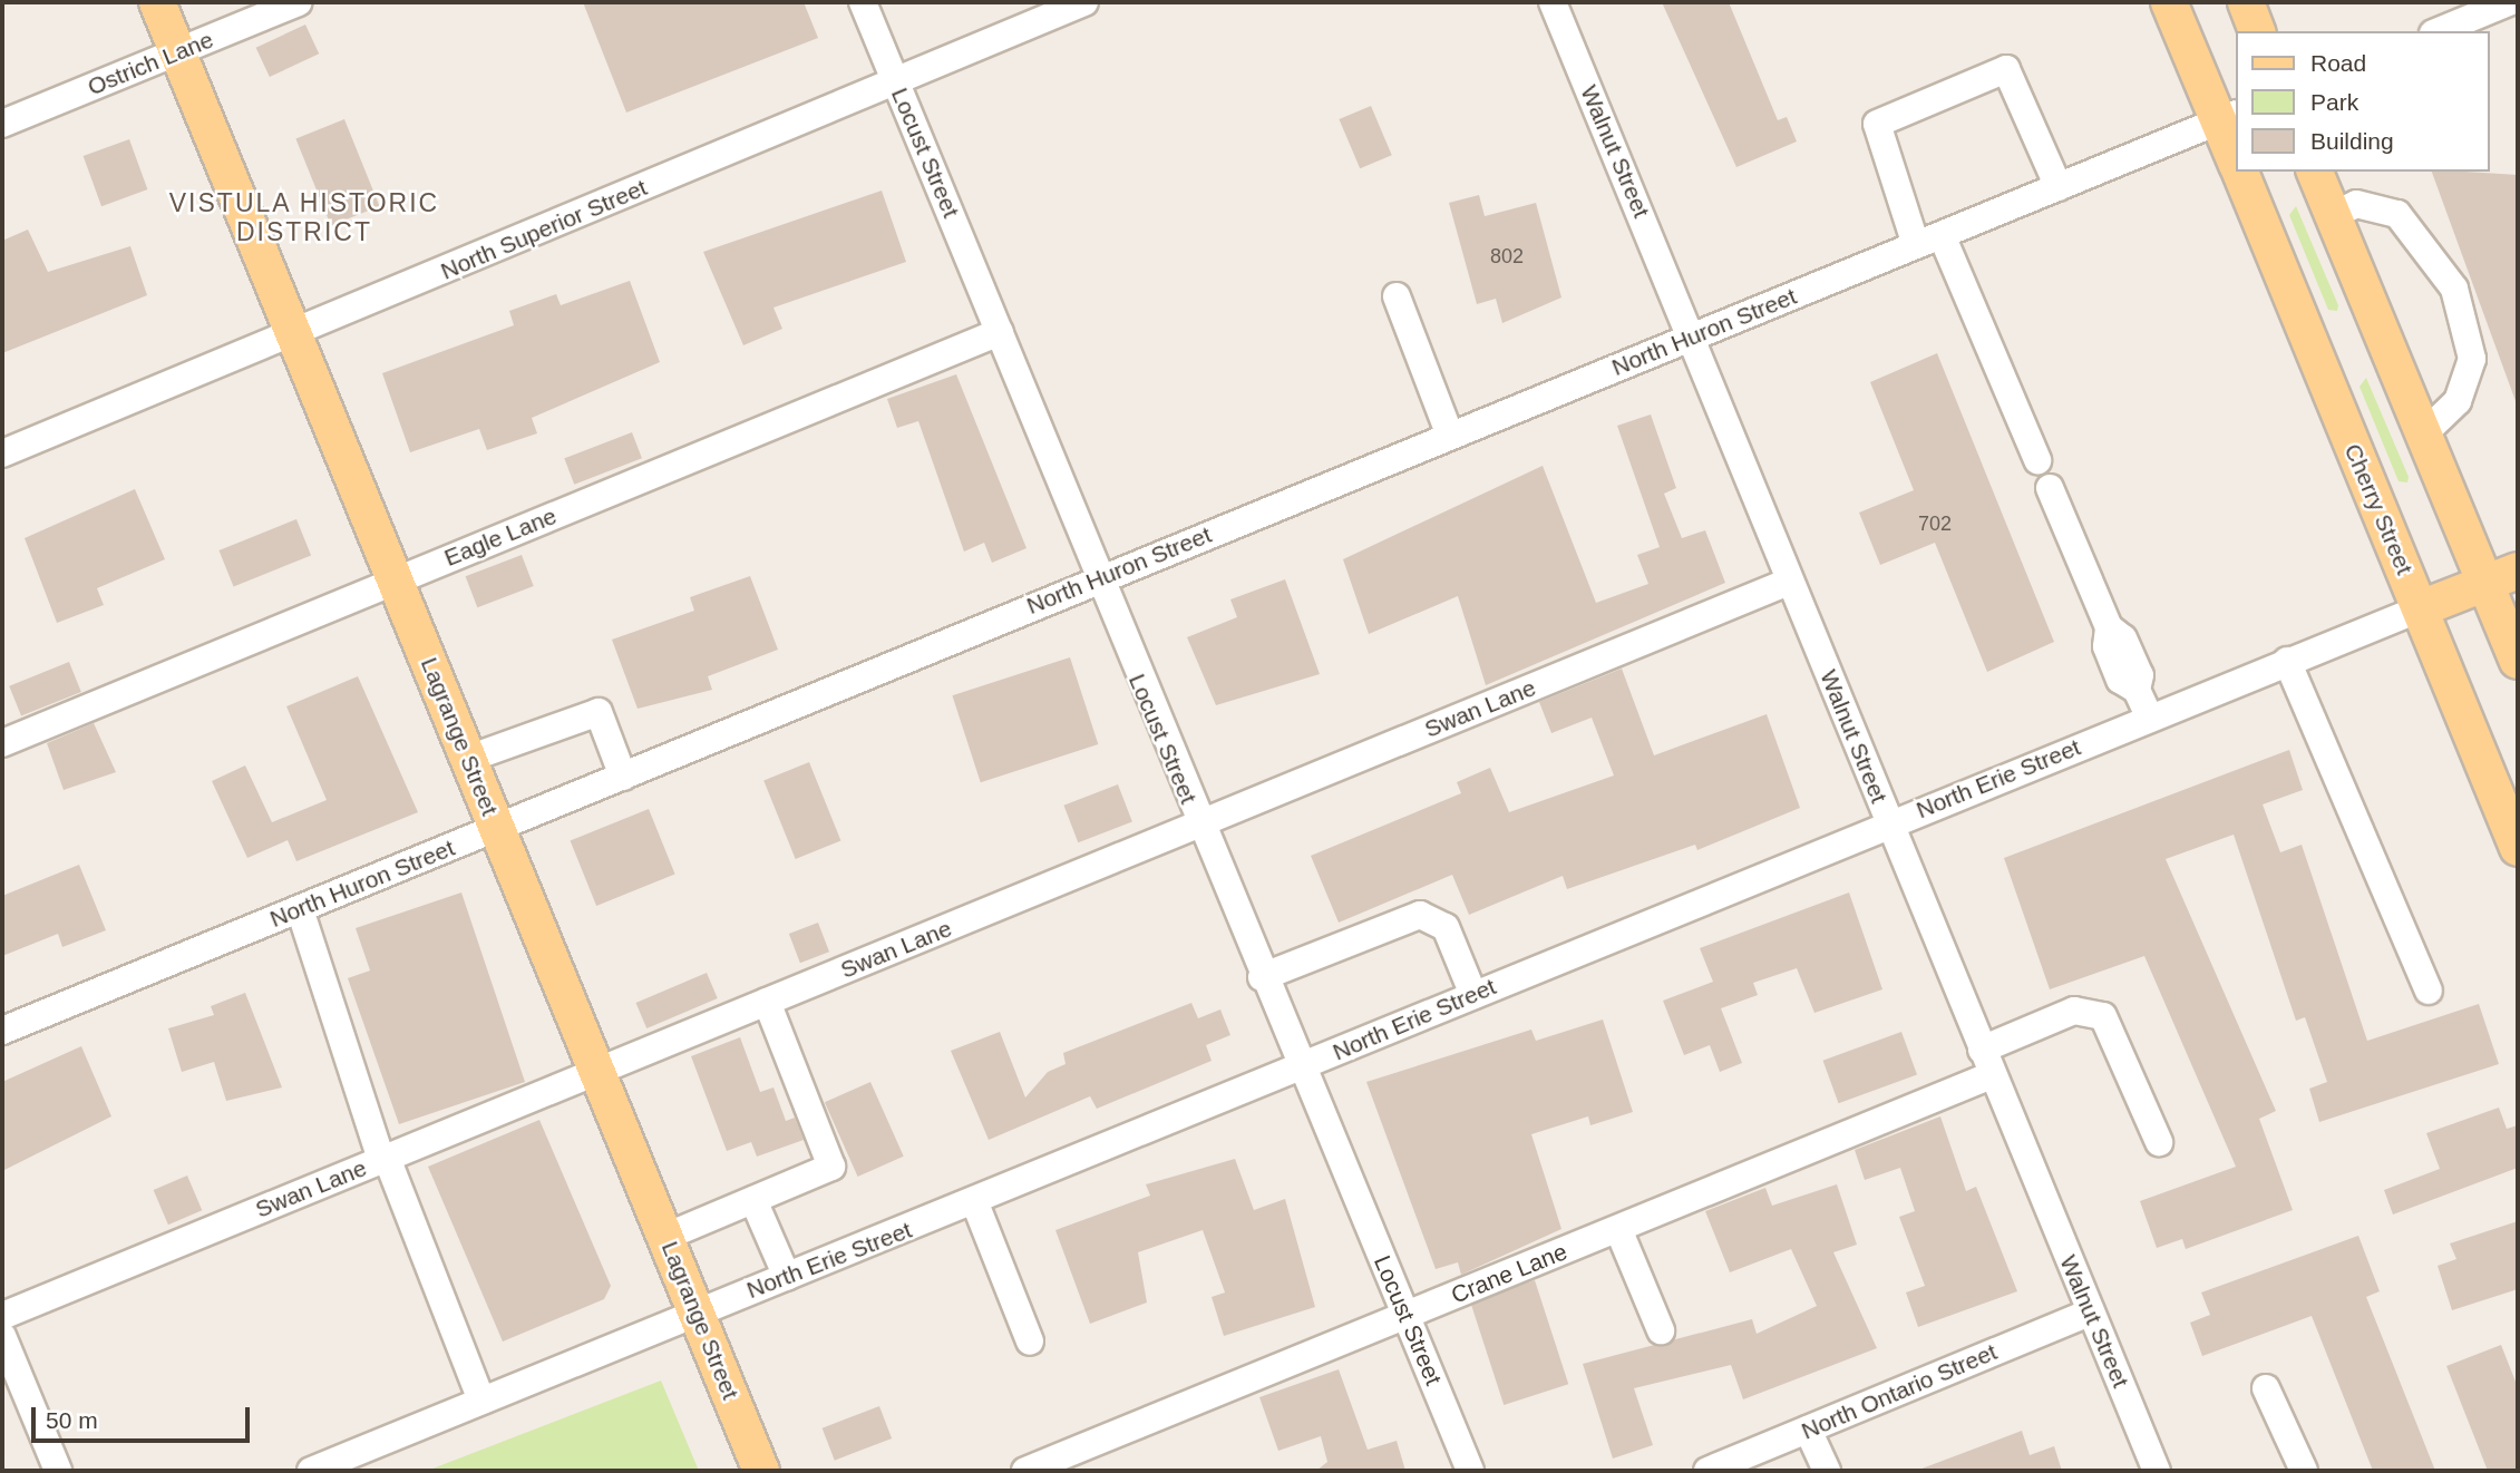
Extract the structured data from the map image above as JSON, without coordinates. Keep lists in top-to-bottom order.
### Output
{
  "streets": {
    "main road": ["Cherry Street", "Lagrange Street", "North Erie Street"],
    "street": [
      "Ostrich Lane",
      "Walnut Street",
      "Locust Street",
      "North Superior Street",
      "North Huron Street",
      "Eagle Lane",
      "Swan Lane",
      "Crane Lane",
      "North Ontario Street"
    ]
  },
  "crossings": [
    ["Ostrich Lane", "Lagrange Street"],
    ["Walnut Street", "North Huron Street"],
    ["Walnut Street", "Swan Lane"],
    ["Walnut Street", "North Erie Street"],
    ["Walnut Street", "Crane Lane"],
    ["Walnut Street", "North Ontario Street"],
    ["Locust Street", "North Superior Street"],
    ["Locust Street", "North Huron Street"],
    ["Locust Street", "Eagle Lane"],
    ["Locust Street", "Swan Lane"],
    ["Locust Street", "North Erie Street"],
    ["Locust Street", "Crane Lane"],
    ["North Superior Street", "Lagrange Street"],
    ["North Huron Street", "Cherry Street"],
    ["North Huron Street", "Lagrange Street"],
    ["Cherry Street", "North Erie Street"],
    ["Eagle Lane", "Lagrange Street"],
    ["Swan Lane", "Lagrange Street"],
    ["Lagrange Street", "North Erie Street"]
  ],
  "districts": ["VISTULA HISTORIC DISTRICT"],
  "house_numbers": ["802", "702"],
  "legend": ["Road", "Park", "Building"],
  "scale_bar": "50 m"
}
